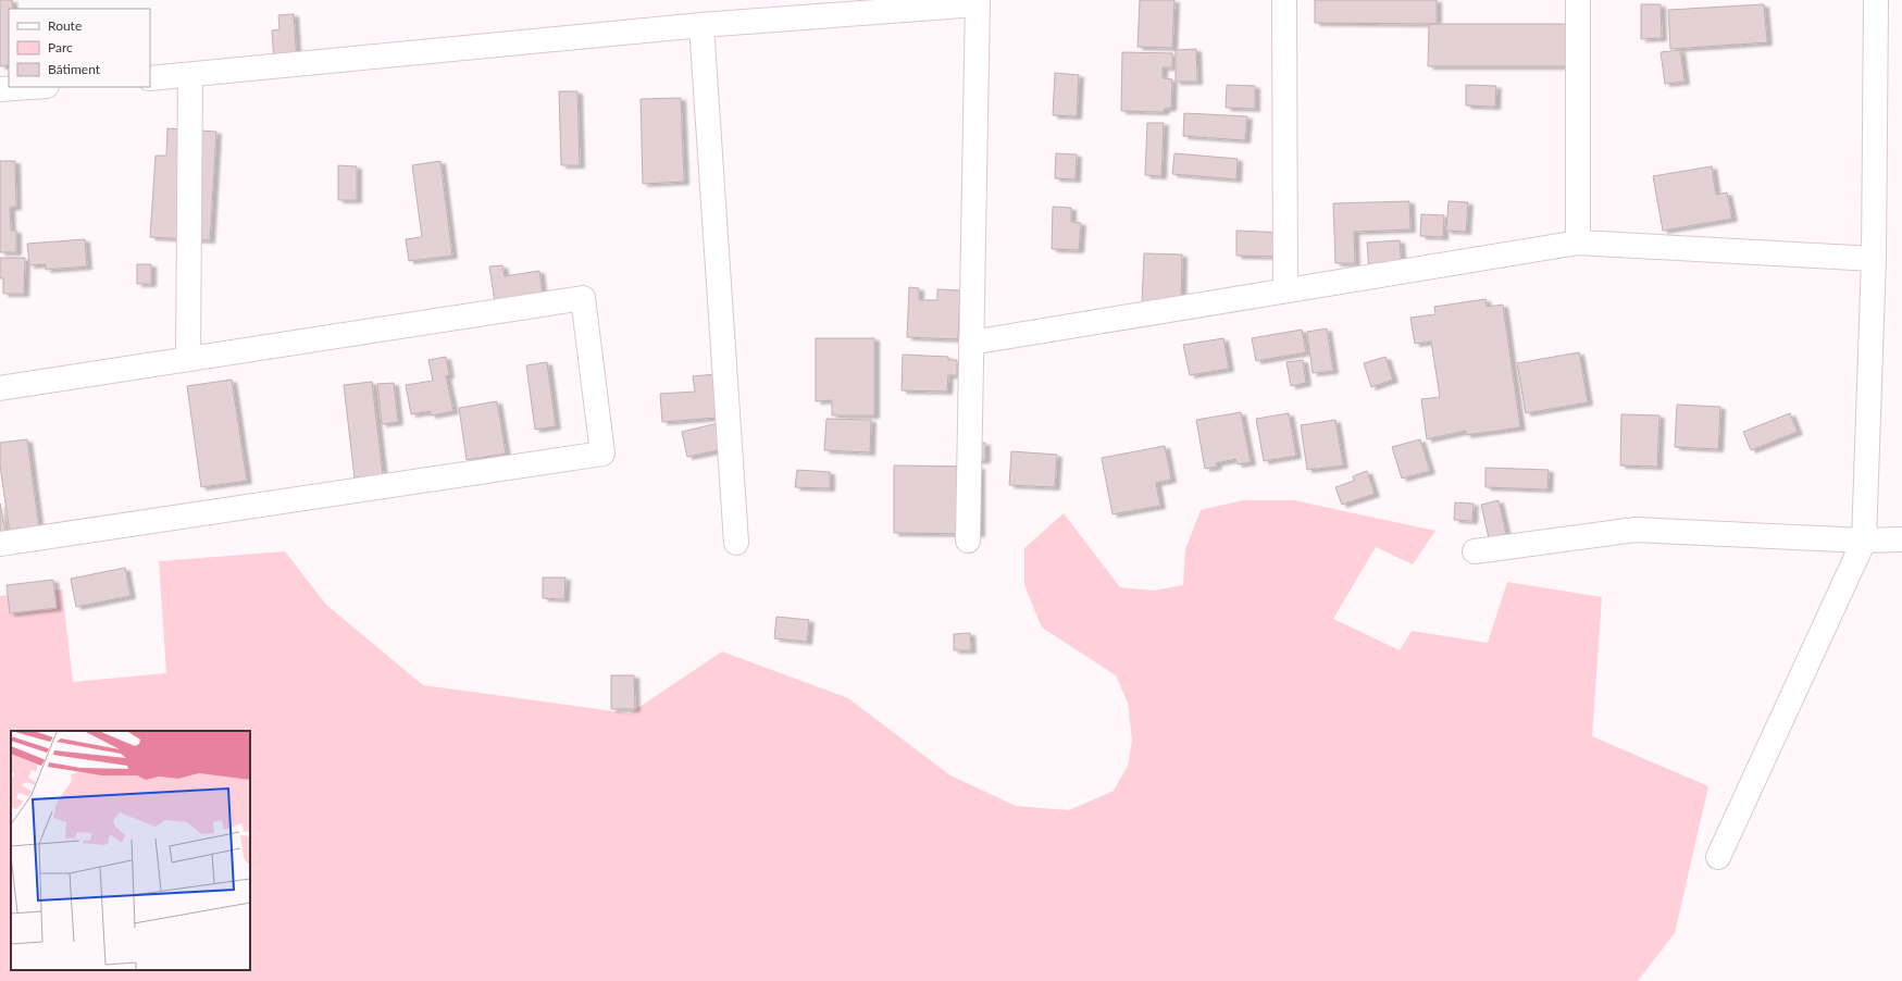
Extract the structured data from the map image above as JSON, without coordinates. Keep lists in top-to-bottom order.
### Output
{
  "legend": ["Route", "Parc", "Bâtiment"]
}
